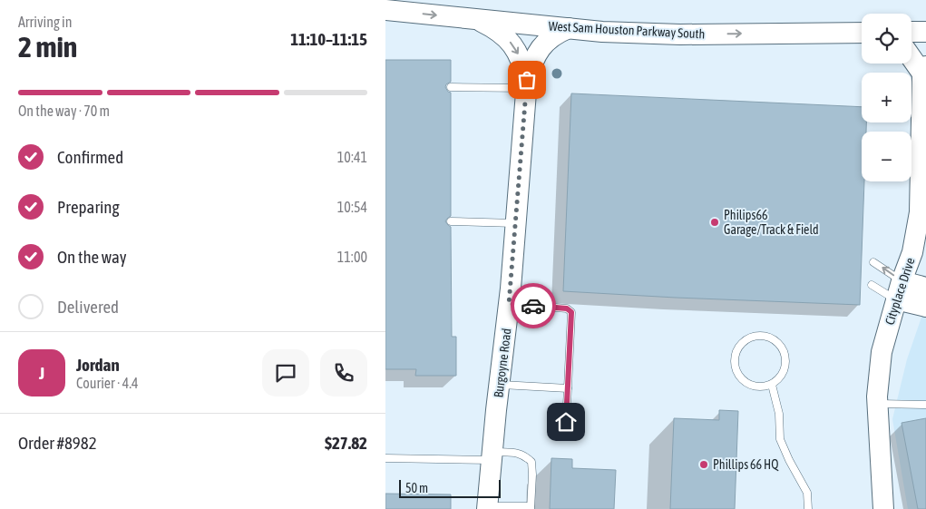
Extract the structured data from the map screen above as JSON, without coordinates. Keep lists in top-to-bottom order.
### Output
{
  "streets": {
    "street": ["West Sam Houston Parkway South", "Cityplace Drive", "Burgoyne Road"]
  },
  "crossings": [
    ["West Sam Houston Parkway South", "Burgoyne Road"]
  ],
  "one_way": ["West Sam Houston Parkway South"],
  "places": ["Philips66 Garage/Track & Field", "Phillips 66 HQ"],
  "scale_bar": "50 m",
  "page": {
    "heading": ["2 min", "Arriving in", "11:10–11:15"],
    "panel": [
      "Jordan",
      "Courier · 4.4",
      "Order #8982",
      "$27.82"
    ],
    "map_buttons": ["+", "−"],
    "bar": "On the way · 70 m",
    "list": [
      ["Confirmed", "10:41"],
      ["Preparing", "10:54"],
      ["On the way", "11:00"],
      "Delivered"
    ],
    "round": "J",
    "scale": "50 m"
  }
}
